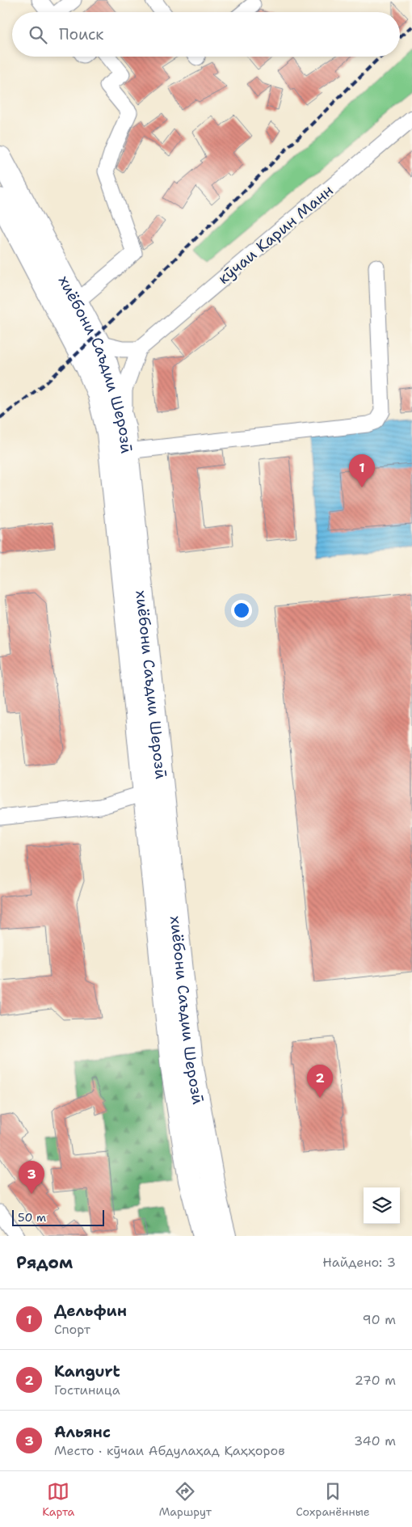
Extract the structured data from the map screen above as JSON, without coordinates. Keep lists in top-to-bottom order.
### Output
{
  "streets": {
    "highway": ["хиёбони Саъдии Шерозӣ"],
    "street": ["кӯчаи Карин Манн"]
  },
  "scale_bar": "50 m",
  "page": {
    "search": "Поиск",
    "pins": ["1", "2", "3"],
    "scale": "50 m",
    "heading": ["Рядом", "Найдено: 3"],
    "list": [
      {
        "mark": "1",
        "name": "Дельфин",
        "note": "Спорт",
        "value": "90 m"
      },
      {
        "mark": "2",
        "name": "Kangurt",
        "note": "Гостиница",
        "value": "270 m"
      },
      {
        "mark": "3",
        "name": "Альянс",
        "note": "Место · кӯчаи Абдулаҳад Қаҳҳоров",
        "value": "340 m"
      }
    ],
    "nav": ["Карта", "Маршрут", "Сохранённые"]
  }
}
